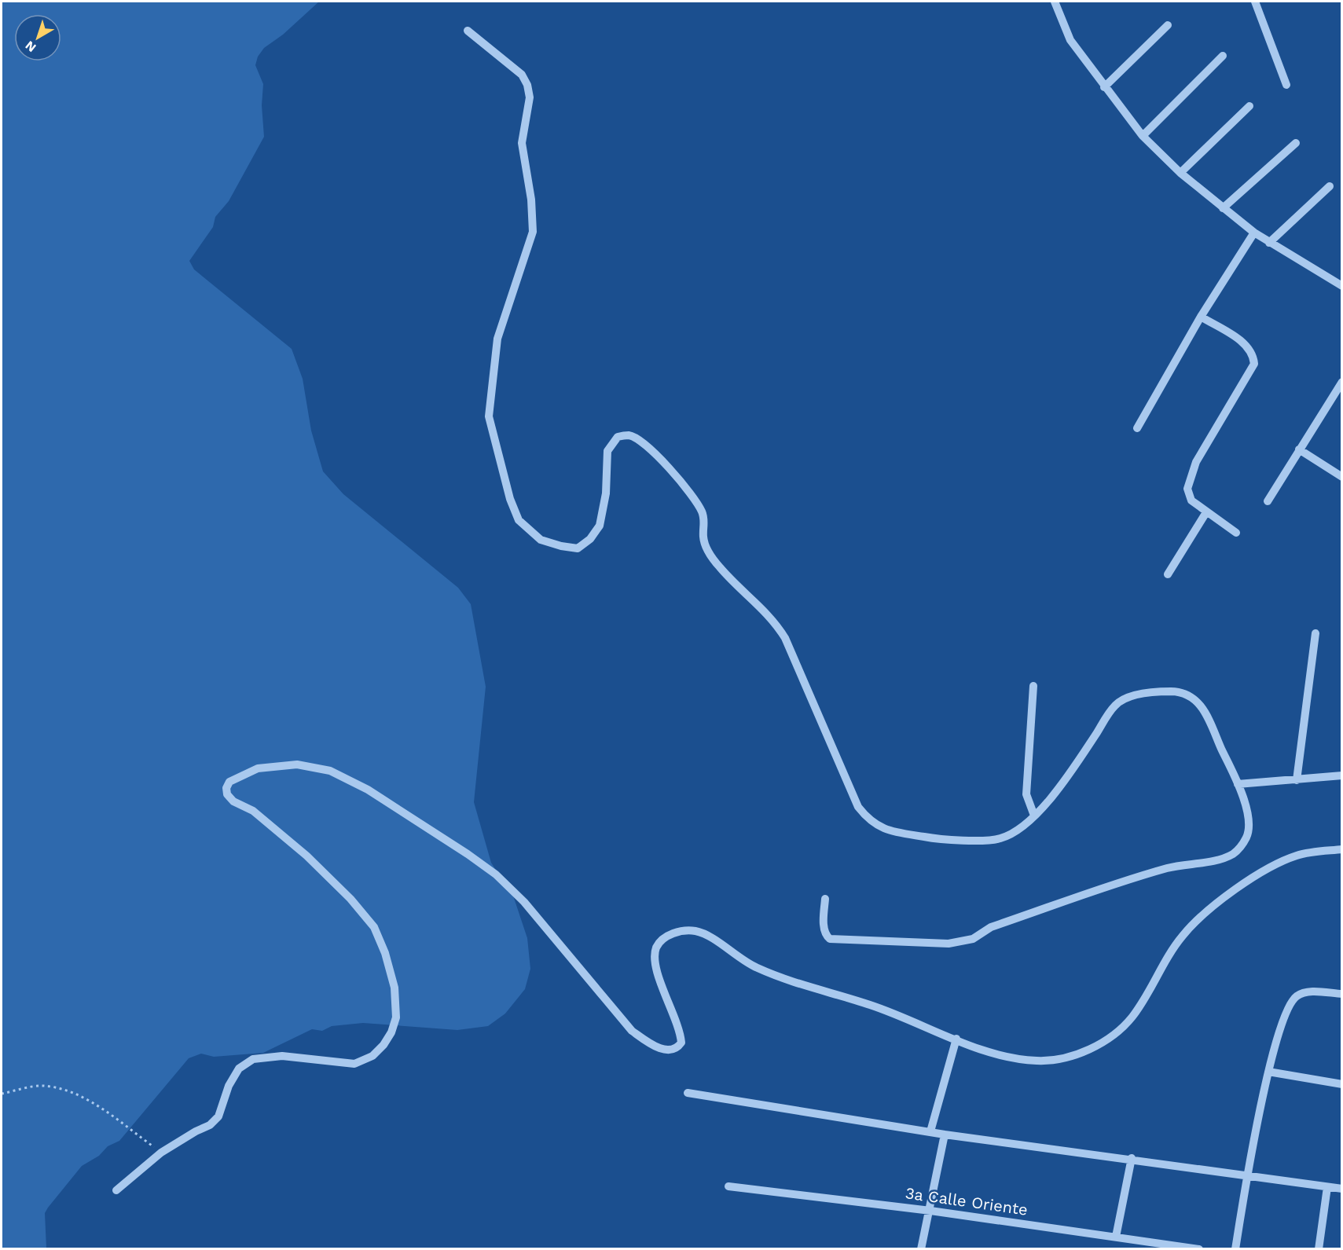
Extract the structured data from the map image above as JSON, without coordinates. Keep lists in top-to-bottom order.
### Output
{
  "streets": {
    "street": ["3a Calle Oriente"]
  },
  "north": "bottom left"
}
